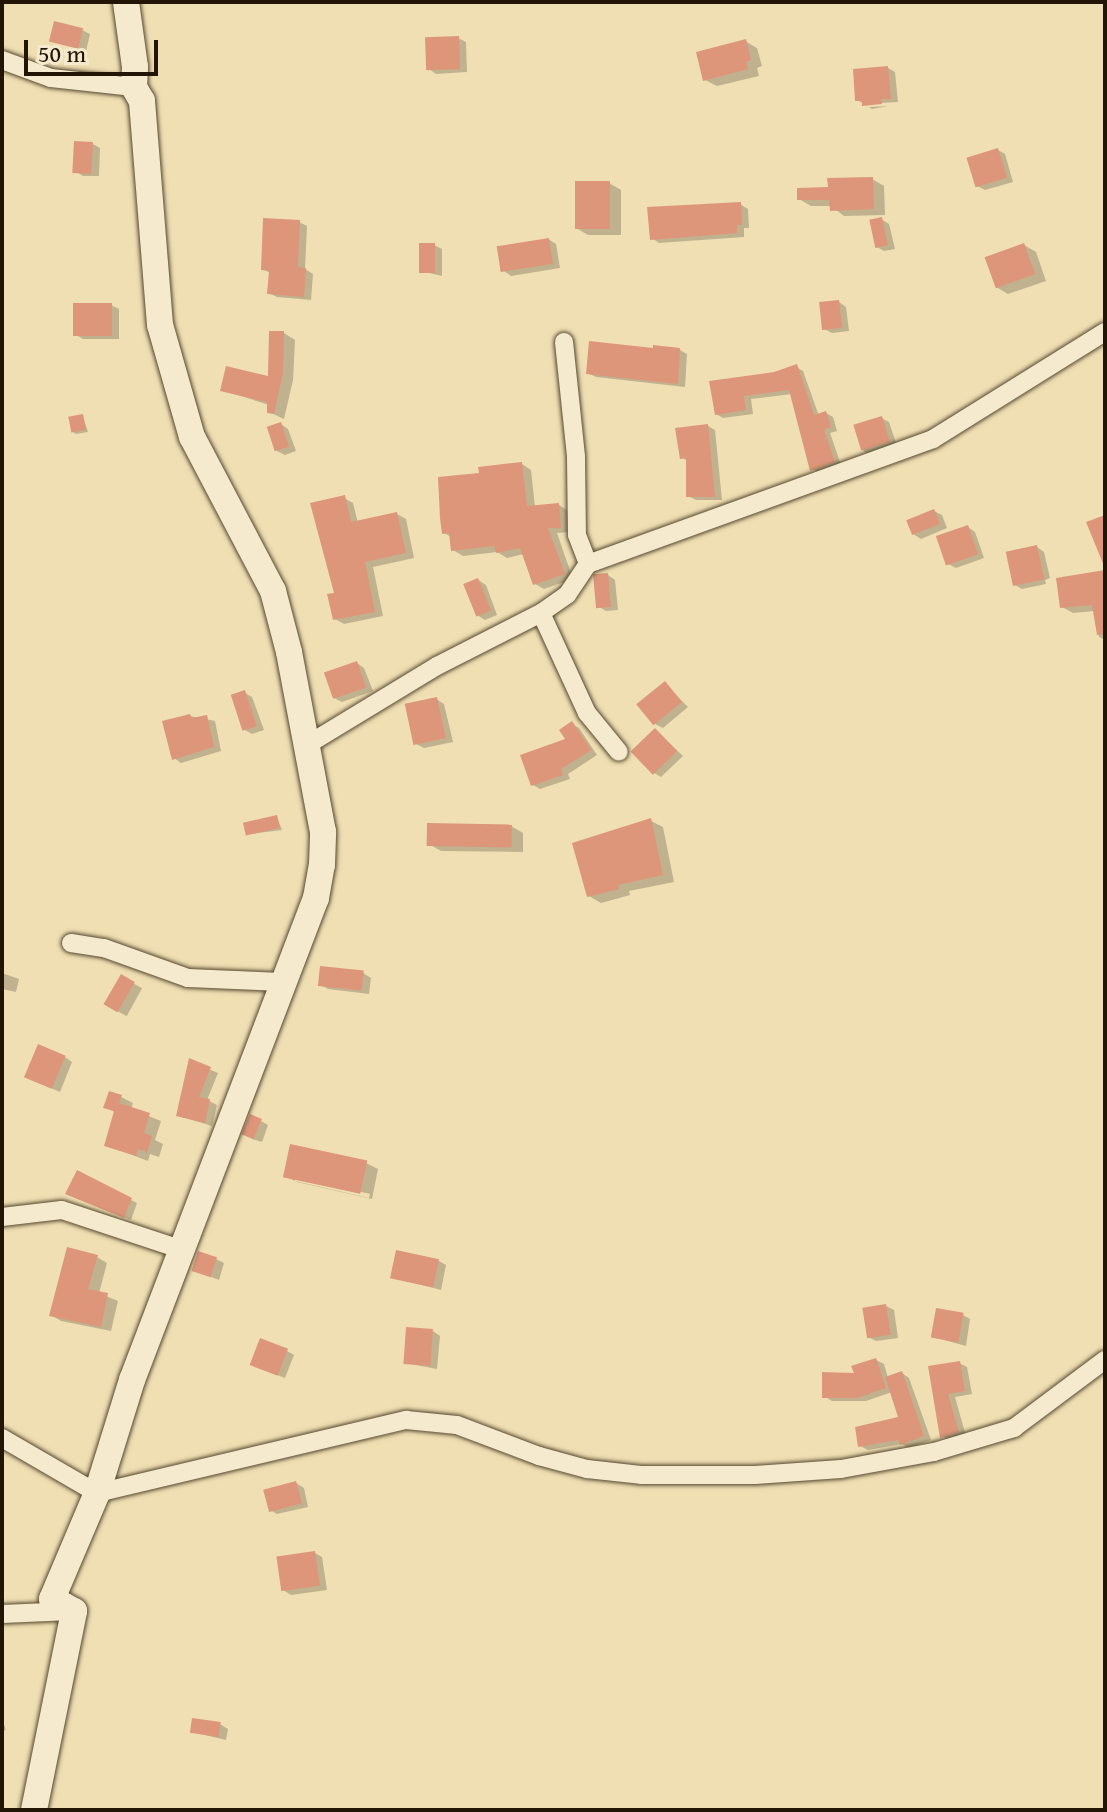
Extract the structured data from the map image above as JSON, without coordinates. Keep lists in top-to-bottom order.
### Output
{
  "scale_bar": "50 m"
}
